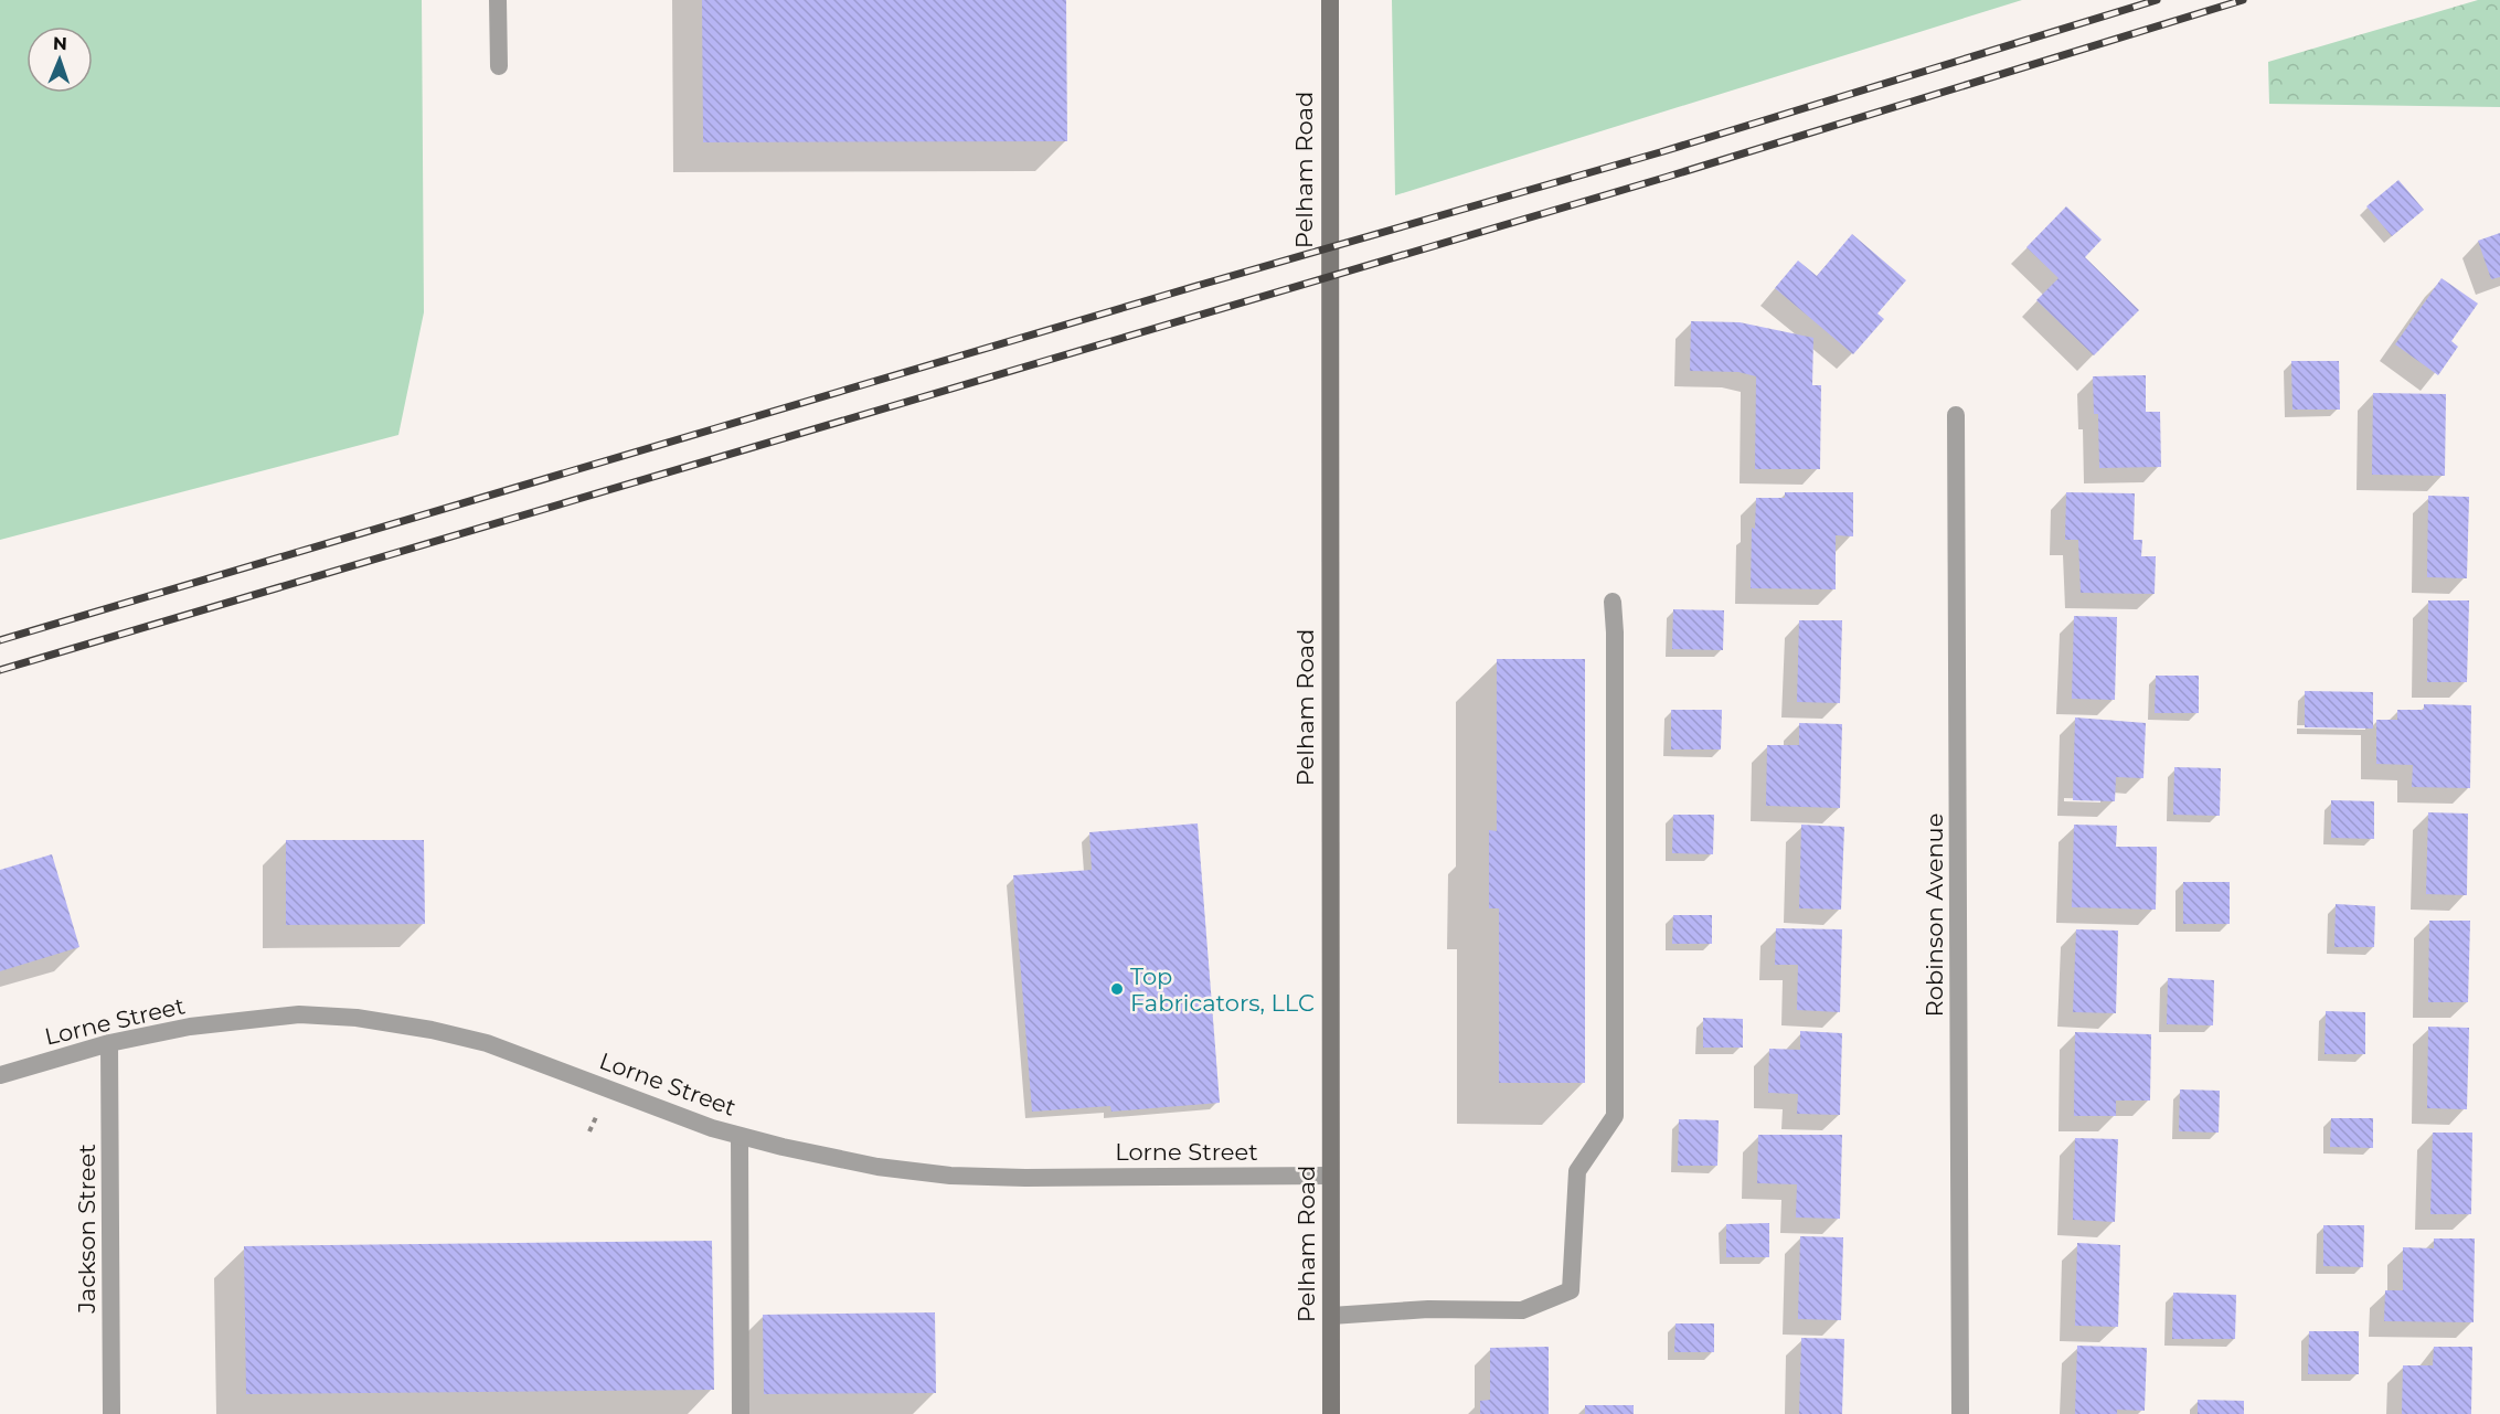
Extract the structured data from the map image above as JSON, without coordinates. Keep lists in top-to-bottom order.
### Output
{
  "streets": {
    "main road": ["Pelham Road"],
    "street": ["Robinson Avenue", "Lorne Street", "Jackson Street"]
  },
  "crossings": [
    ["Pelham Road", "Lorne Street"],
    ["Lorne Street", "Jackson Street"]
  ],
  "places": ["Top Fabricators, LLC"],
  "north": "top"
}
